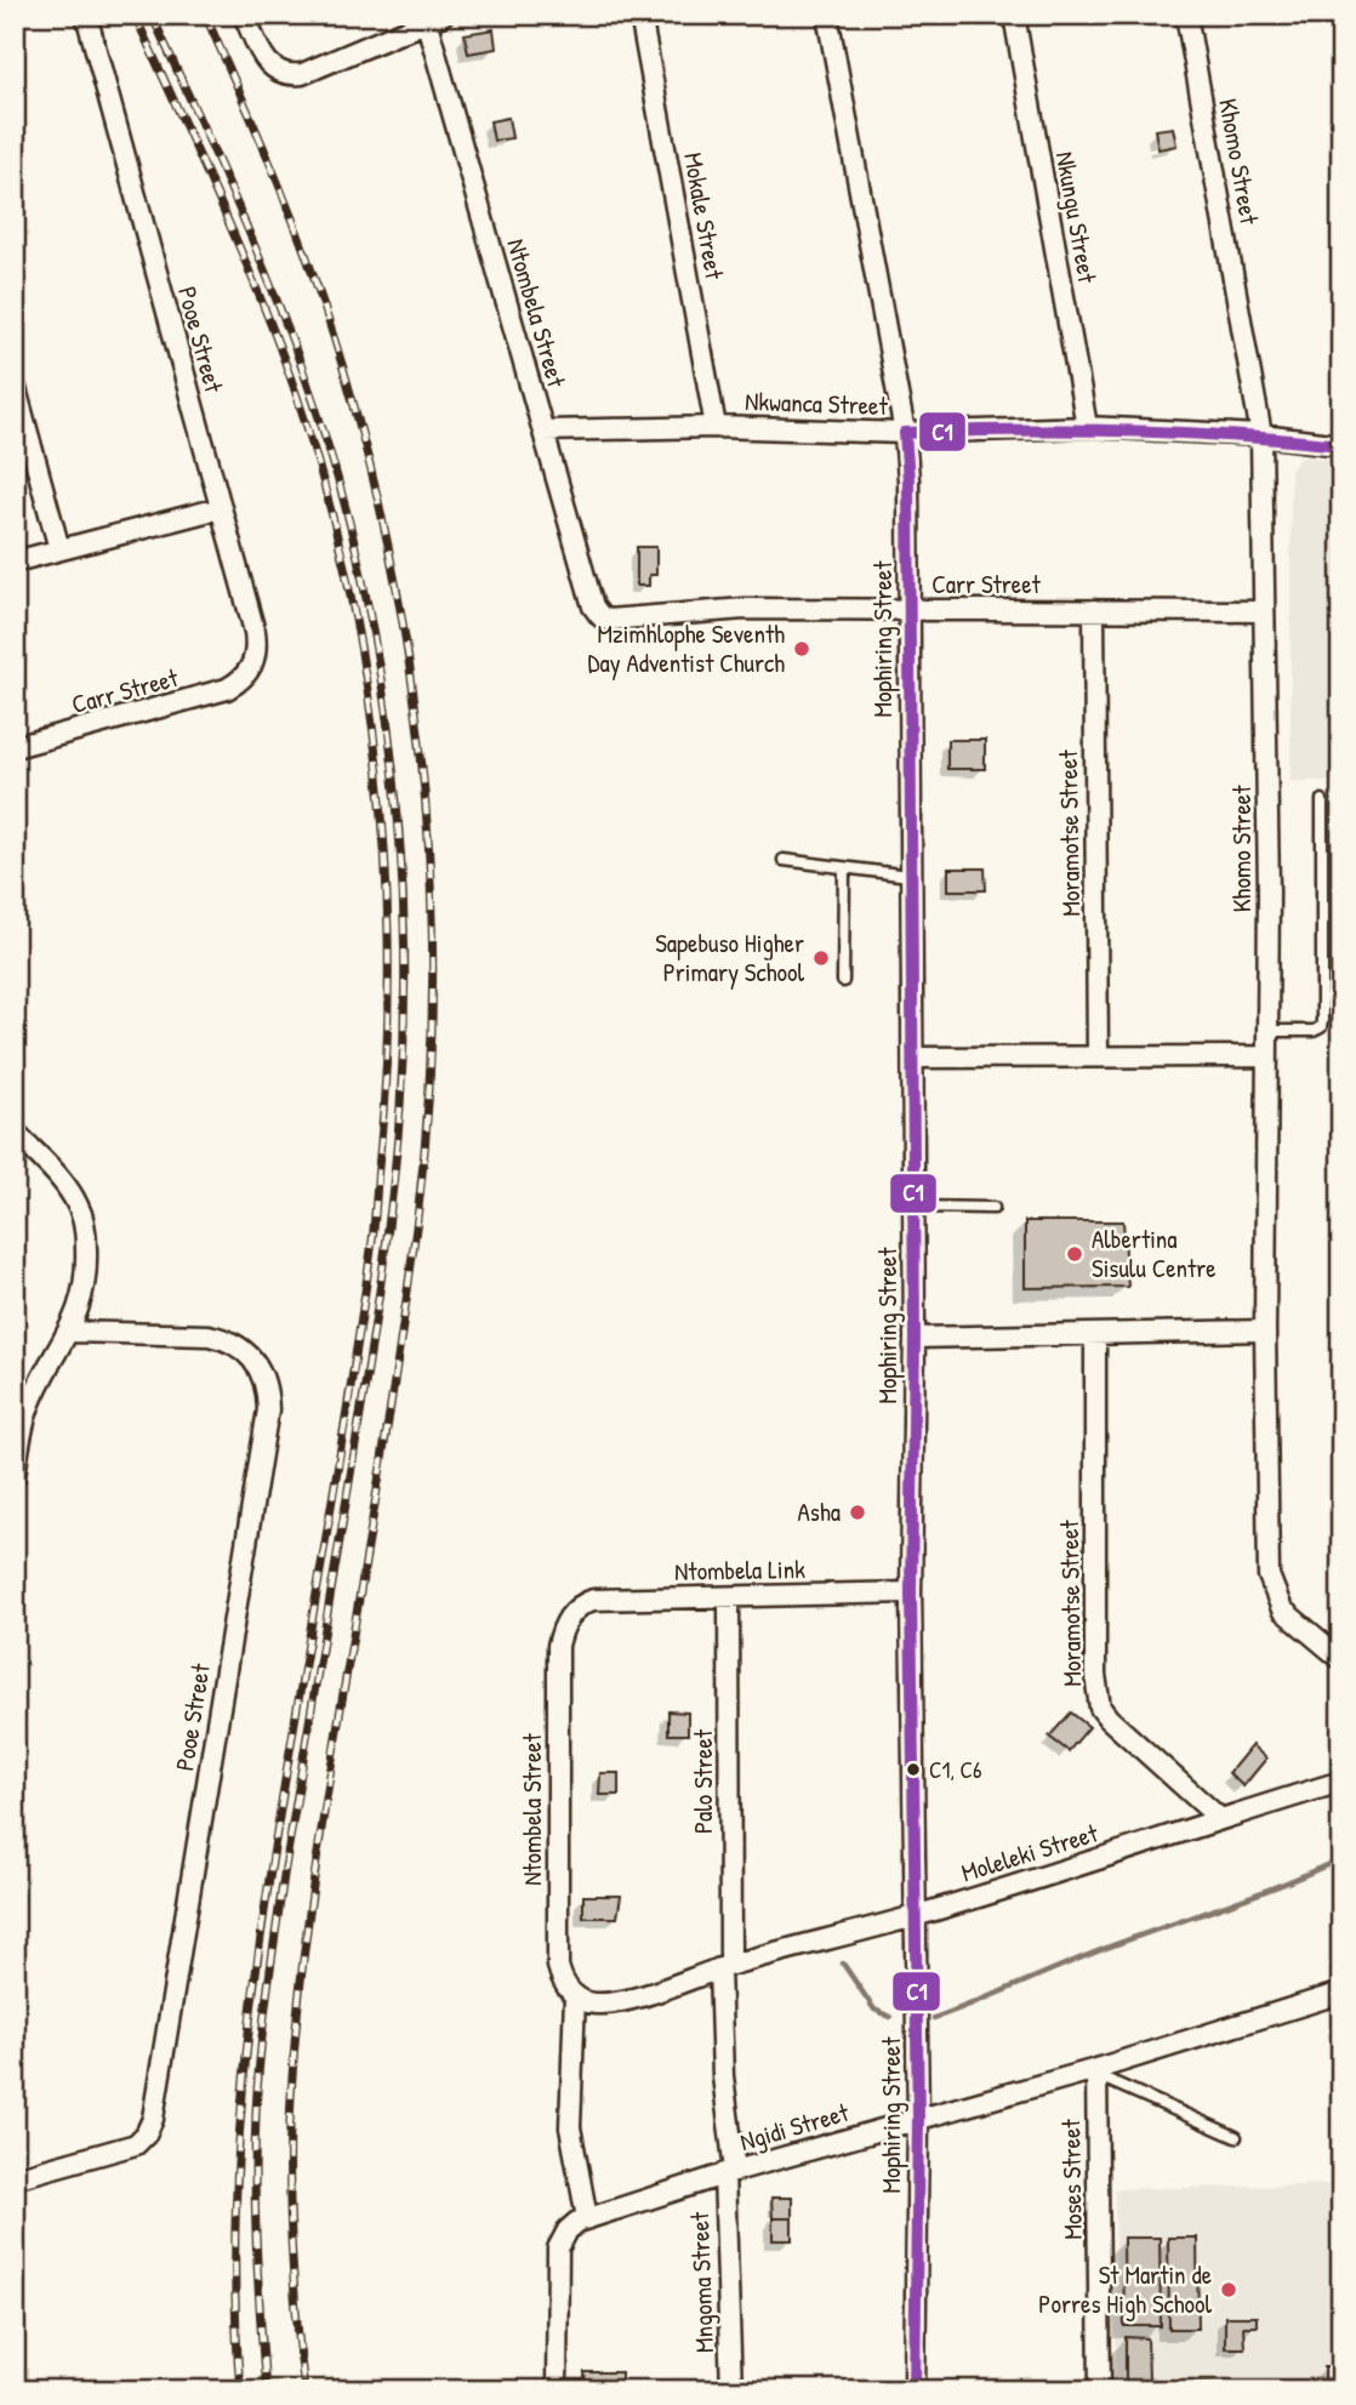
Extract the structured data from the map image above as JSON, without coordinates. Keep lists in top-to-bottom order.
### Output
{
  "streets": {
    "street": [
      "Khomo Street",
      "Mokale Street",
      "Nkungu Street",
      "Ntombela Street",
      "Pooe Street",
      "Nkwanca Street",
      "Carr Street",
      "Mophiring Street",
      "Moramotse Street",
      "Ntombela Link",
      "Palo Street",
      "Moleleki Street",
      "Ngidi Street",
      "Moses Street",
      "Mngoma Street"
    ]
  },
  "crossings": [
    ["Khomo Street", "Nkwanca Street"],
    ["Khomo Street", "Carr Street"],
    ["Mokale Street", "Nkwanca Street"],
    ["Nkungu Street", "Nkwanca Street"],
    ["Ntombela Street", "Nkwanca Street"],
    ["Ntombela Street", "Carr Street"],
    ["Ntombela Street", "Ntombela Link"],
    ["Ntombela Street", "Moleleki Street"],
    ["Pooe Street", "Carr Street"],
    ["Nkwanca Street", "Mophiring Street"],
    ["Carr Street", "Mophiring Street"],
    ["Carr Street", "Moramotse Street"],
    ["Mophiring Street", "Ntombela Link"],
    ["Mophiring Street", "Moleleki Street"],
    ["Mophiring Street", "Ngidi Street"],
    ["Moramotse Street", "Moleleki Street"],
    ["Ntombela Link", "Palo Street"],
    ["Palo Street", "Moleleki Street"],
    ["Palo Street", "Ngidi Street"],
    ["Palo Street", "Mngoma Street"],
    ["Ngidi Street", "Moses Street"],
    ["Ngidi Street", "Mngoma Street"]
  ],
  "places": [
    "Mzimhlophe Seventh Day Adventist Church",
    "Sapebuso Higher Primary School",
    "Albertina Sisulu Centre",
    "Asha",
    "C1, C6",
    "St Martin de Porres High School"
  ],
  "lines": ["transit line C1"]
}
